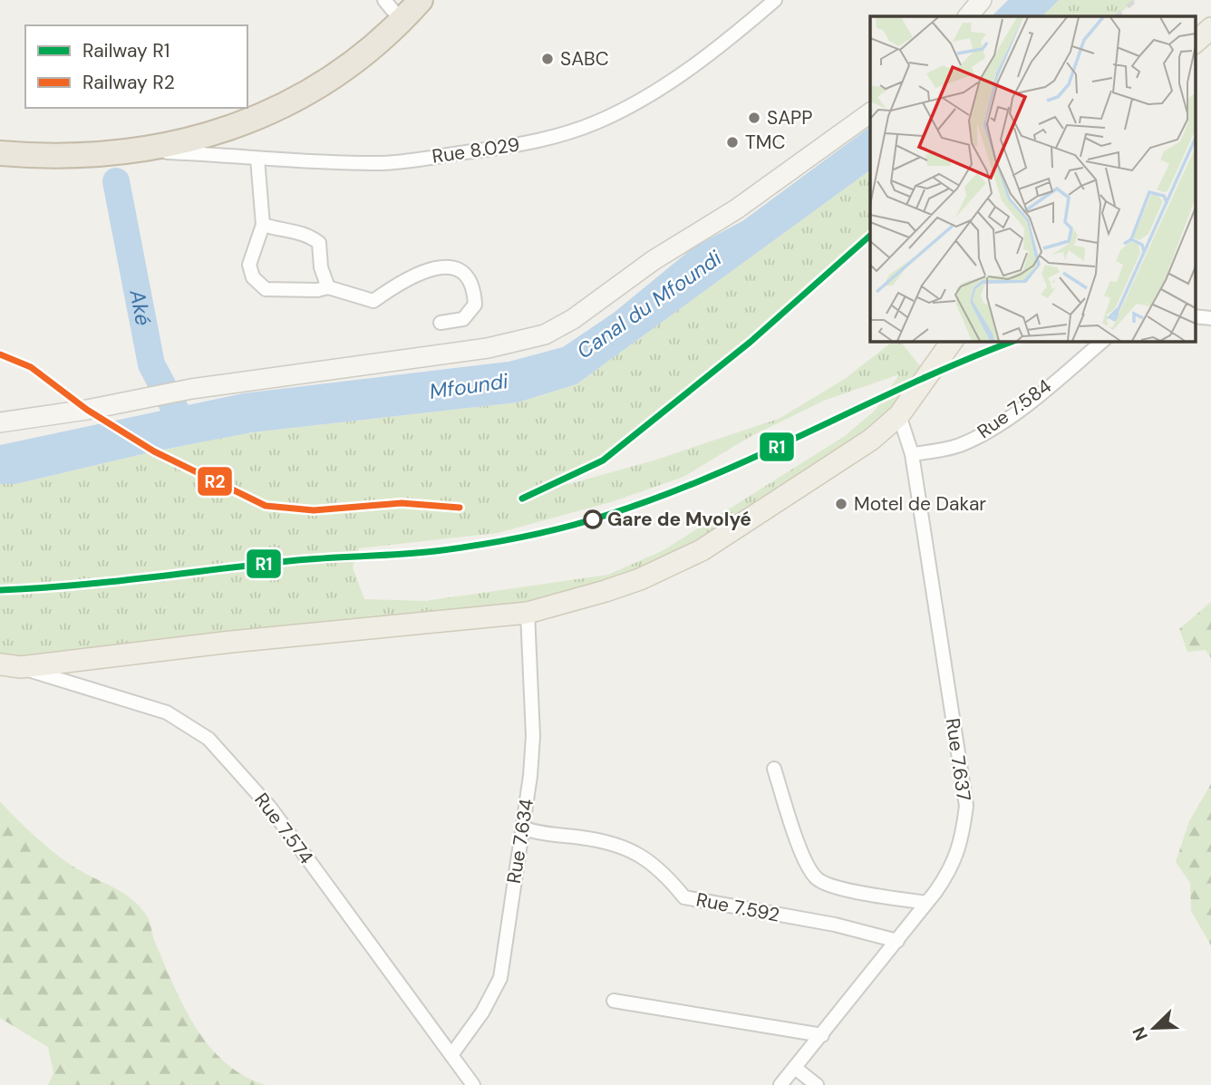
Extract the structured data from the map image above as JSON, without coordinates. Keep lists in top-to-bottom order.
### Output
{
  "streets": {
    "street": [
      "Rue 8.029",
      "Rue 7.584",
      "Rue 7.637",
      "Rue 7.574",
      "Rue 7.634",
      "Rue 7.592"
    ]
  },
  "crossings": [
    ["Rue 7.584", "Rue 7.637"],
    ["Rue 7.637", "Rue 7.592"],
    ["Rue 7.574", "Rue 7.634"],
    ["Rue 7.634", "Rue 7.592"]
  ],
  "water": ["Canal du Mfoundi", "Aké", "Mfoundi"],
  "places": [
    "SABC",
    "SAPP",
    "TMC",
    "Motel de Dakar",
    "Gare de Mvolyé"
  ],
  "lines": ["rail line R1", "rail line R2"],
  "legend": ["Railway R1", "Railway R2"],
  "north": "bottom left"
}
